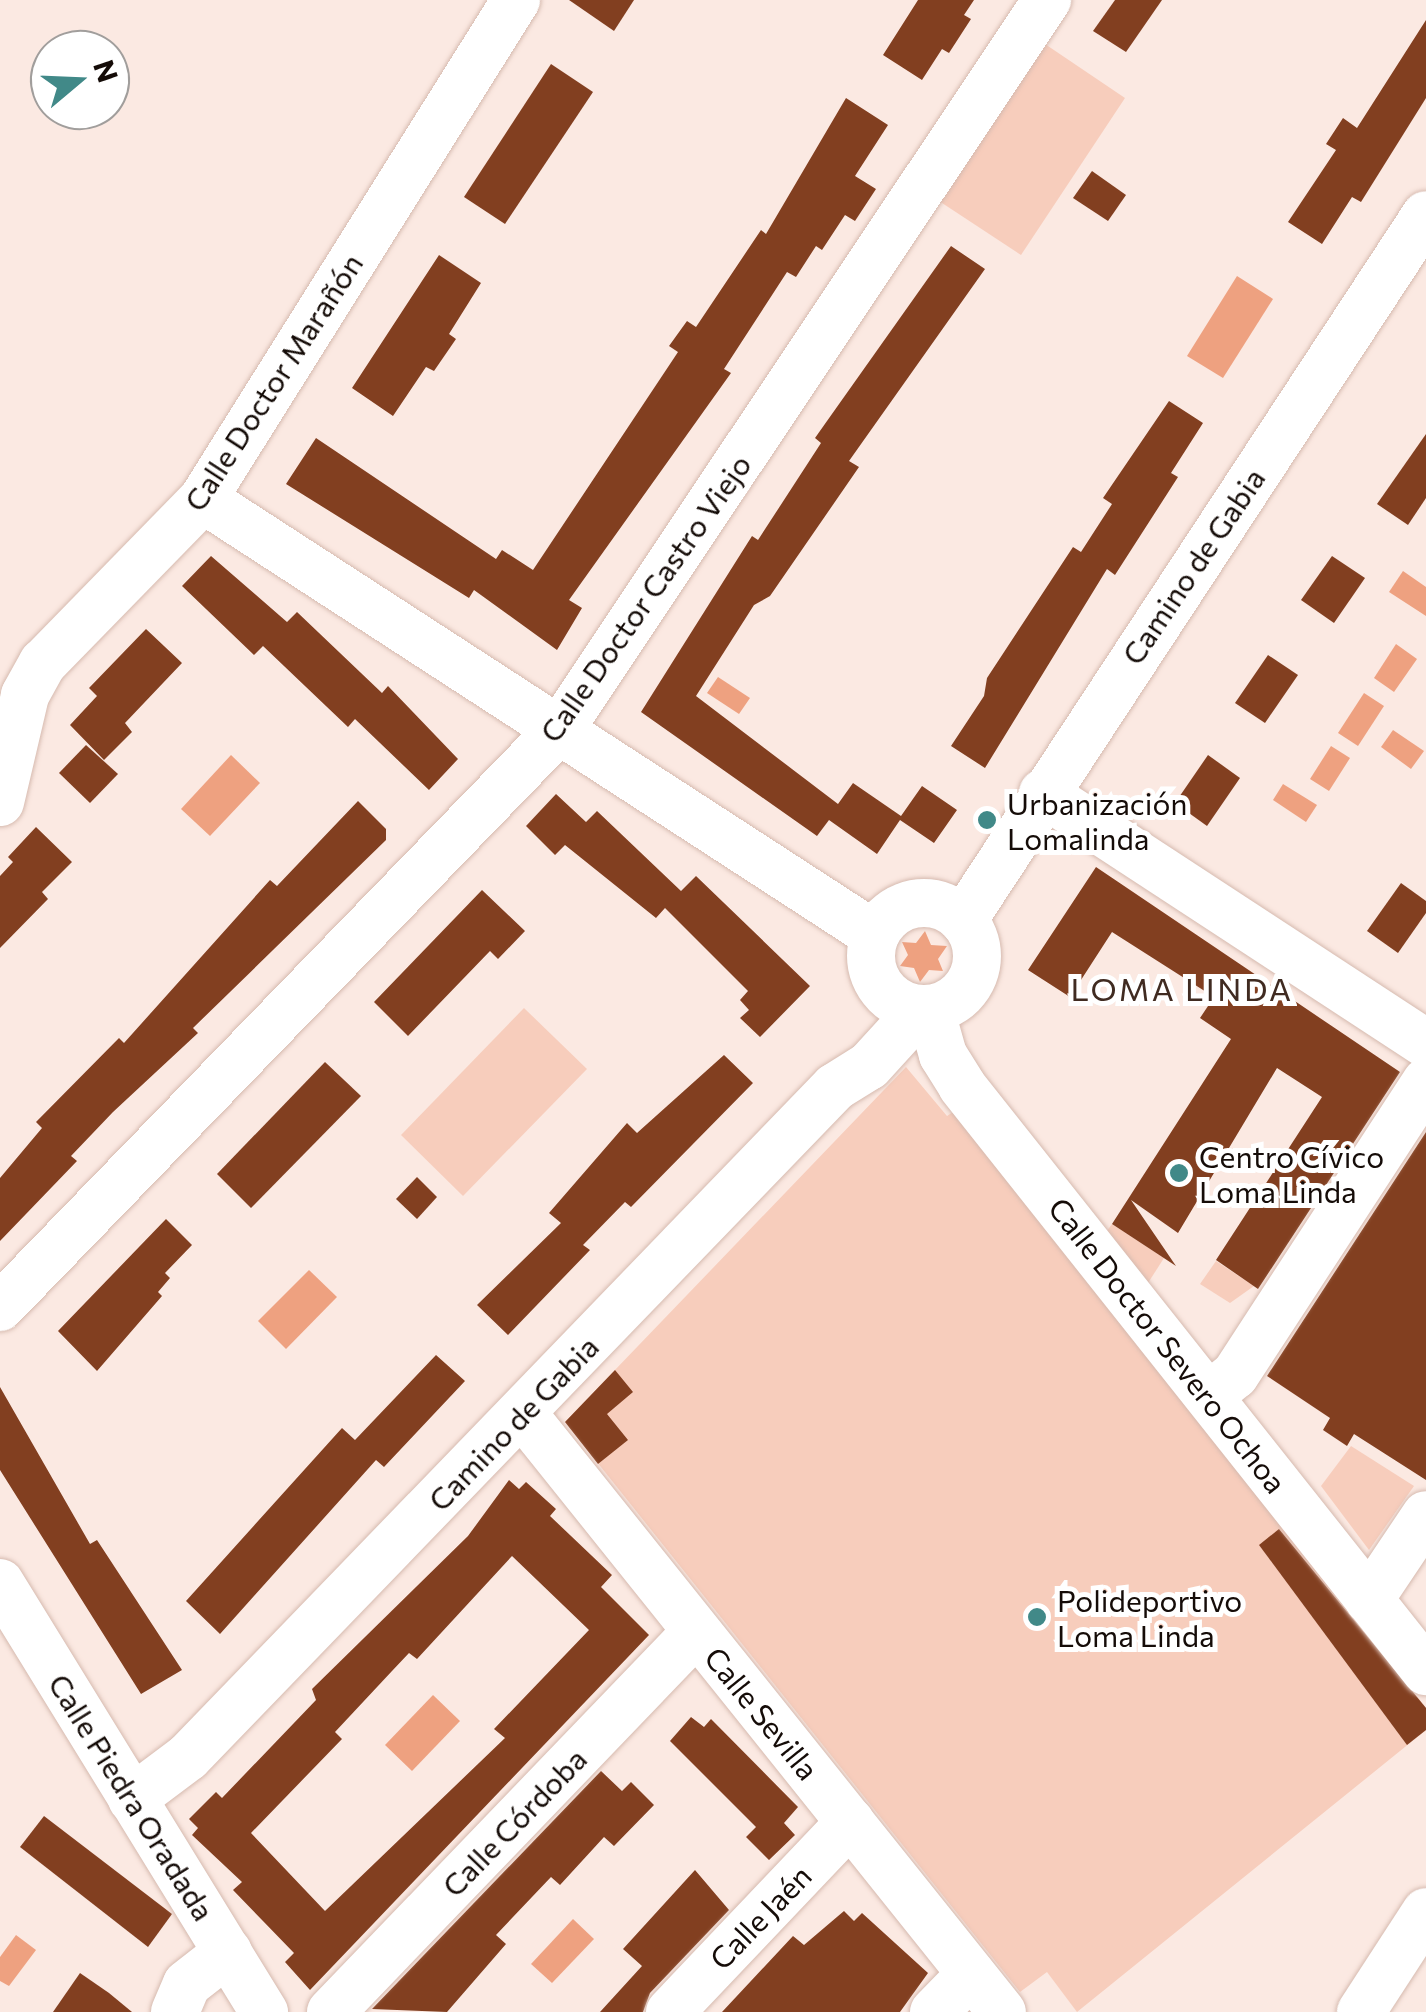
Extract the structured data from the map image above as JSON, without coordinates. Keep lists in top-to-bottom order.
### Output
{
  "streets": {
    "street": [
      "Calle Doctor Marañón",
      "Camino de Gabia",
      "Calle Doctor Castro Viejo",
      "Calle Doctor Severo Ochoa",
      "Calle Sevilla",
      "Calle Piedra Oradada",
      "Calle Córdoba",
      "Calle Jaén"
    ]
  },
  "crossings": [
    ["Camino de Gabia", "Calle Doctor Severo Ochoa"],
    ["Camino de Gabia", "Calle Sevilla"],
    ["Camino de Gabia", "Calle Piedra Oradada"],
    ["Calle Sevilla", "Calle Córdoba"],
    ["Calle Sevilla", "Calle Jaén"]
  ],
  "districts": ["LOMA LINDA"],
  "places": ["Urbanización Lomalinda", "Centro Cívico Loma Linda", "Polideportivo Loma Linda"],
  "north": "right"
}
